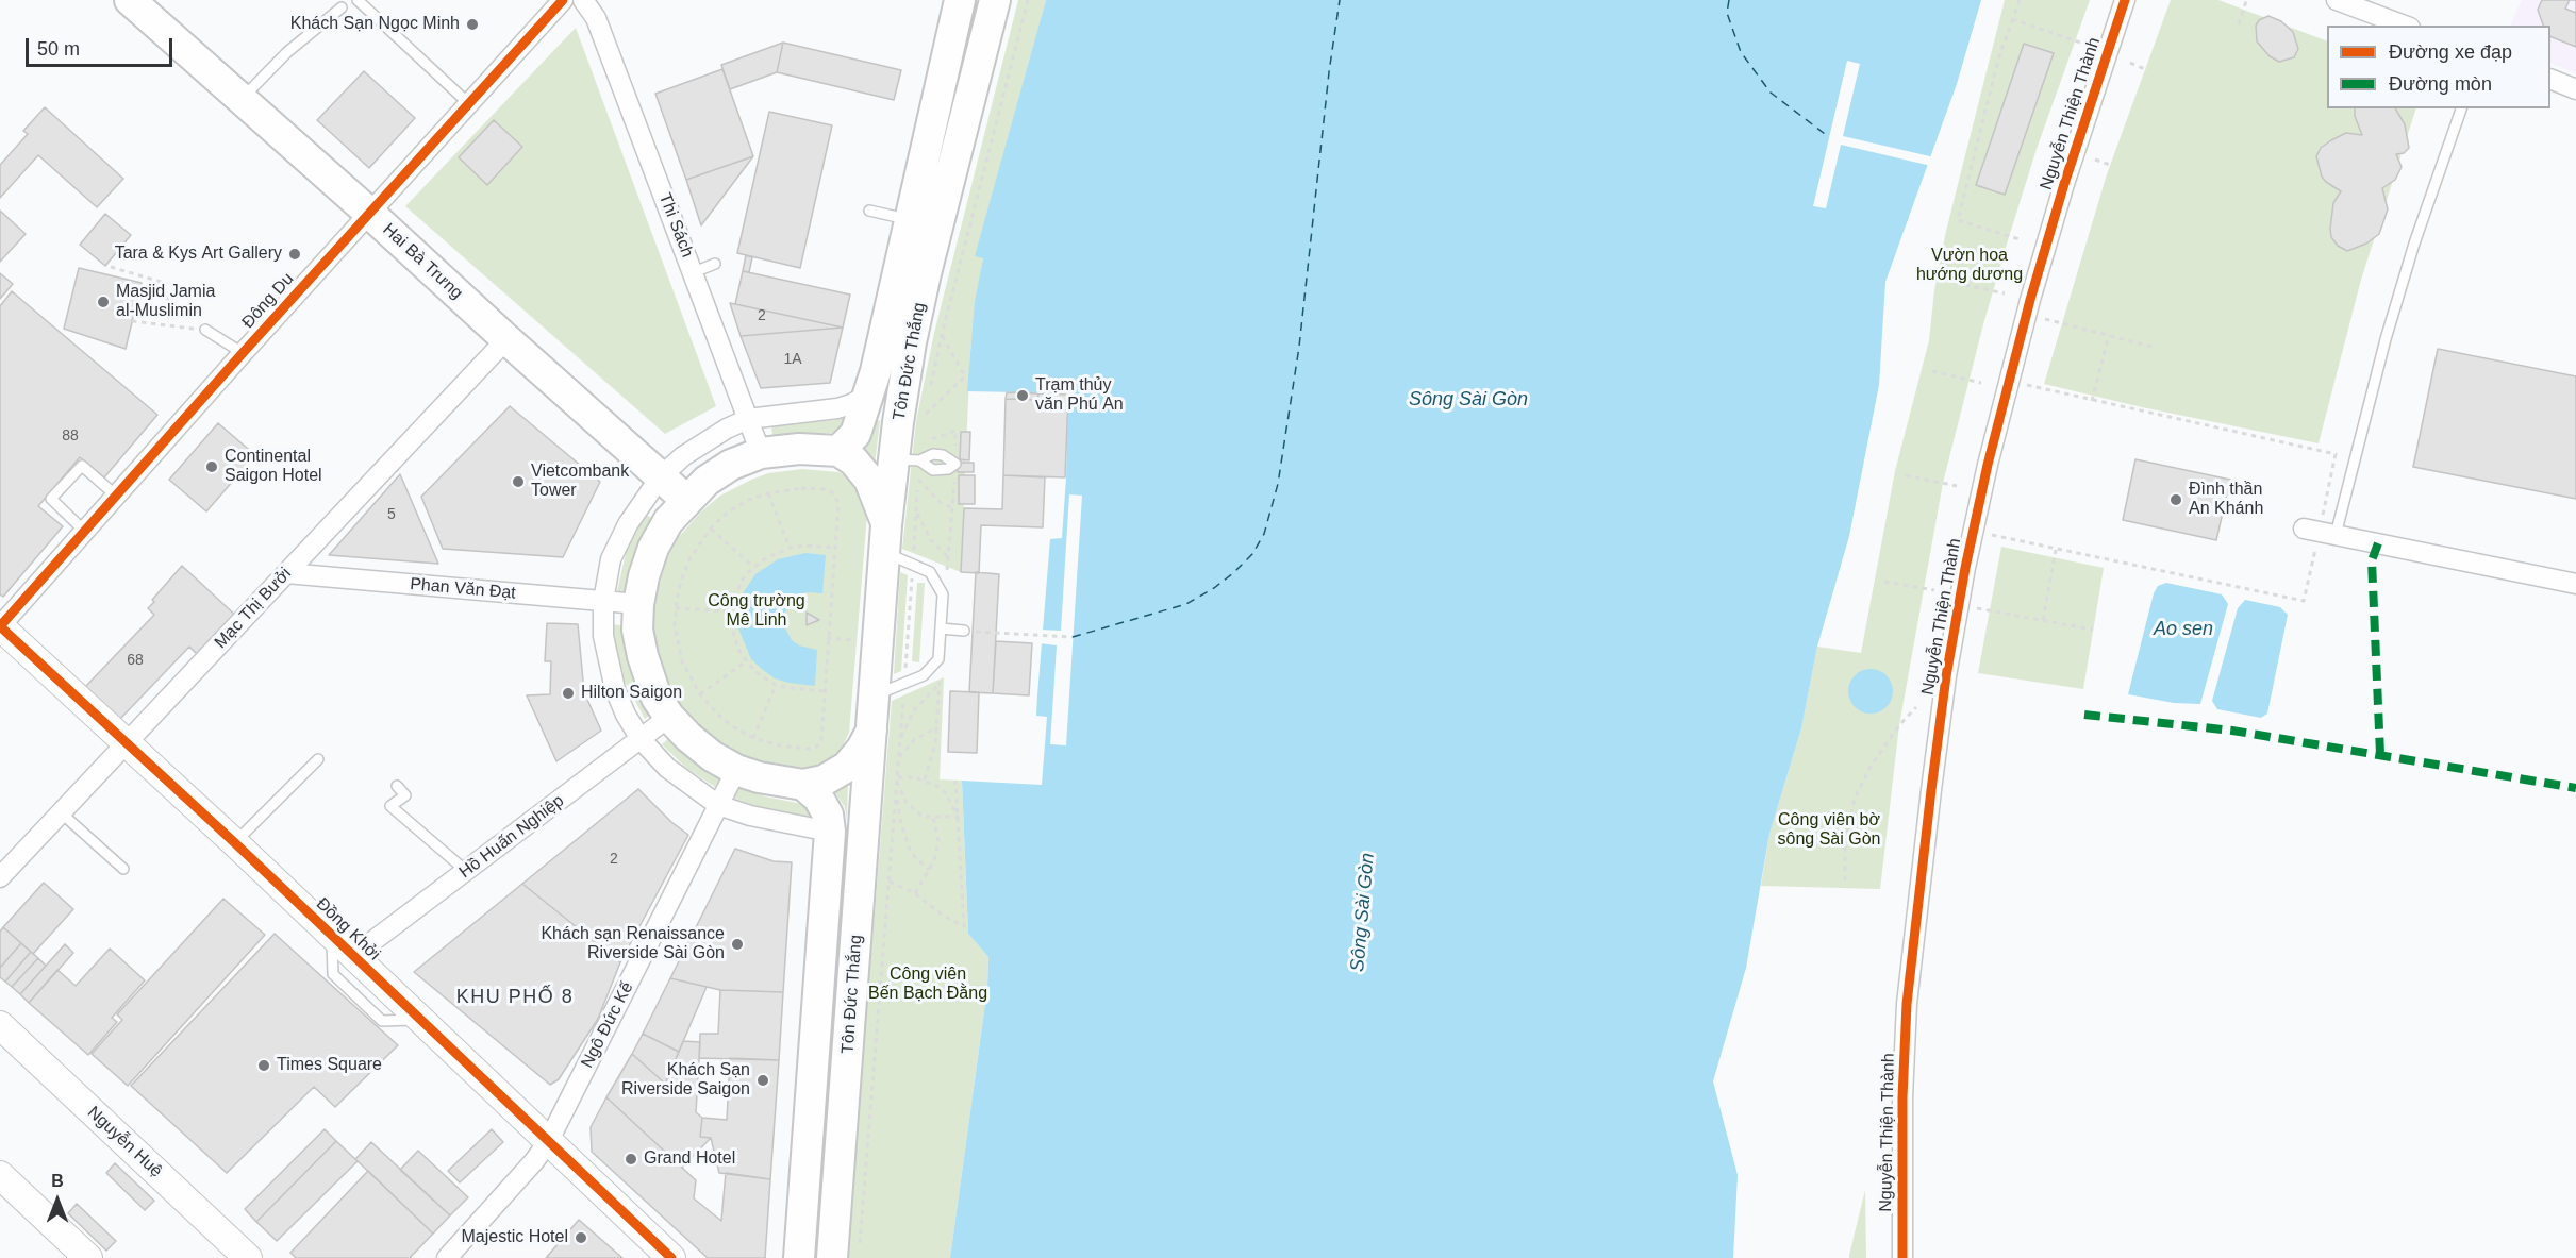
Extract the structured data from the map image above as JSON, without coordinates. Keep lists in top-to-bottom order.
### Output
{
  "streets": {
    "main road": ["Hai Bà Trưng", "Tôn Đức Thắng", "Tôn Ðức Thắng"],
    "street": [
      "Nguyễn Thiện Thành",
      "Thi Sách",
      "Đông Du",
      "Phan Văn Ðạt",
      "Mạc Thị Bưởi",
      "Hồ Huấn Nghiệp",
      "Ðồng Khởi",
      "Ngô Ðức Kế",
      "Nguyễn Huệ"
    ]
  },
  "crossings": [
    ["Hai Bà Trưng", "Đông Du"],
    ["Hai Bà Trưng", "Mạc Thị Bưởi"],
    ["Đông Du", "Ðồng Khởi"],
    ["Tôn Đức Thắng", "Tôn Ðức Thắng"],
    ["Phan Văn Ðạt", "Mạc Thị Bưởi"],
    ["Mạc Thị Bưởi", "Ðồng Khởi"],
    ["Hồ Huấn Nghiệp", "Ðồng Khởi"],
    ["Ðồng Khởi", "Ngô Ðức Kế"]
  ],
  "districts": ["KHU PHỐ 8"],
  "water": ["Sông Sài Gòn", "Ao sen"],
  "parks": [
    "Vườn hoa hướng dương",
    "Công trường Mê Linh",
    "Công viên bờ sông Sài Gòn",
    "Công viên Bến Bạch Đằng"
  ],
  "places": [
    "Khách Sạn Ngọc Minh",
    "Tara & Kys Art Gallery",
    "Masjid Jamia al-Muslimin",
    "Trạm thủy văn Phú An",
    "Continental Saigon Hotel",
    "Vietcombank Tower",
    "Đình thần An Khánh",
    "Hilton Saigon",
    "Khách sạn Renaissance Riverside Sài Gòn",
    "Times Square",
    "Khách Sạn Riverside Saigon",
    "Grand Hotel",
    "Majestic Hotel"
  ],
  "house_numbers": [
    "2",
    "1A",
    "88",
    "5",
    "68",
    "2"
  ],
  "legend": ["Đường xe đạp", "Đường mòn"],
  "scale_bar": "50 m",
  "north": "top"
}
